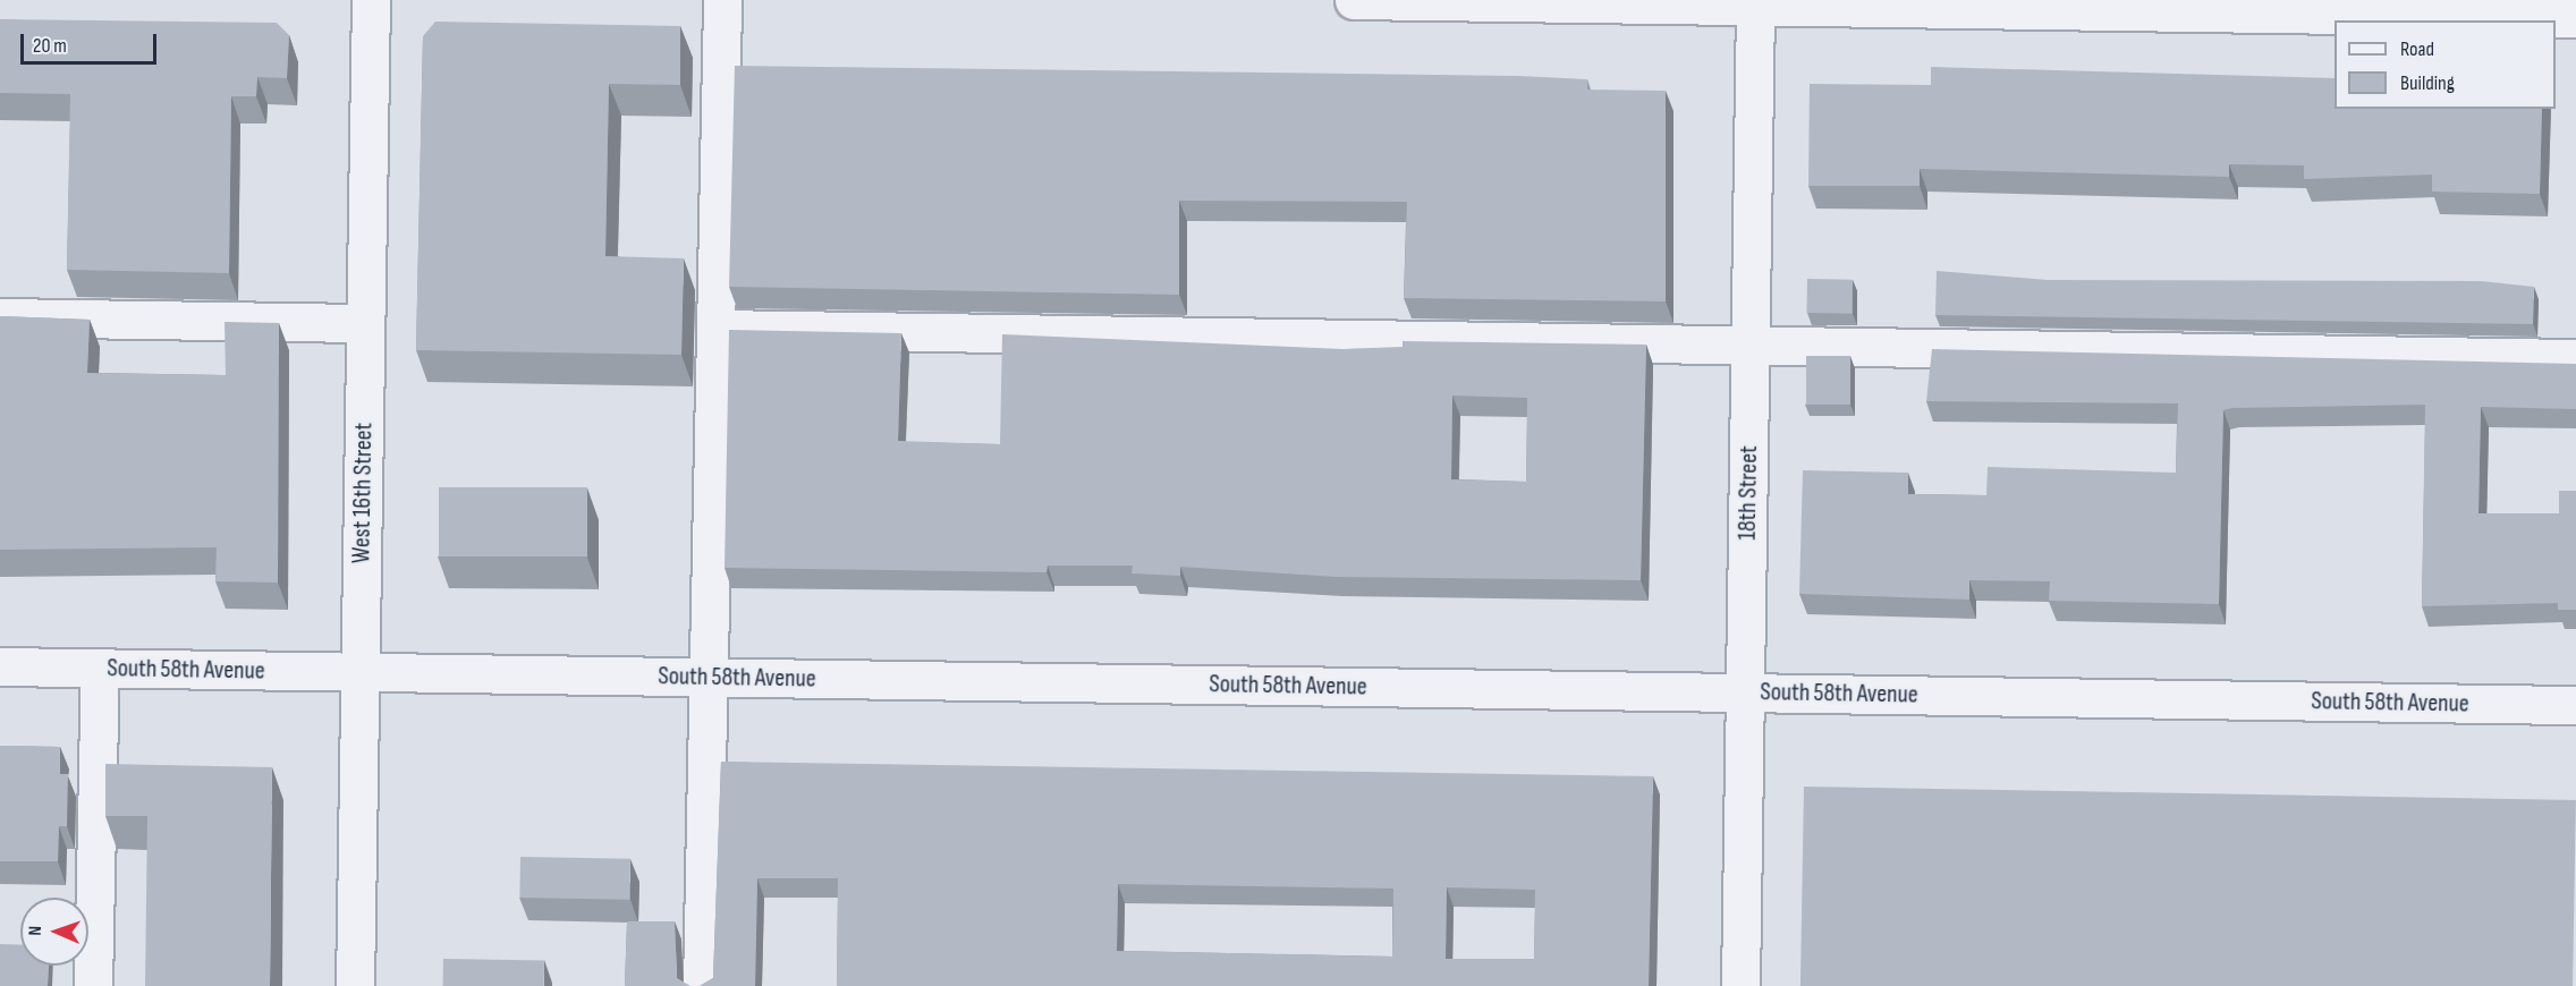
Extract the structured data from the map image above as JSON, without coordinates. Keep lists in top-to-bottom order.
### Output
{
  "streets": {
    "street": ["West 16th Street", "18th Street", "South 58th Avenue"]
  },
  "crossings": [
    ["West 16th Street", "South 58th Avenue"],
    ["18th Street", "South 58th Avenue"]
  ],
  "legend": ["Road", "Building"],
  "scale_bar": "20 m",
  "north": "left"
}
